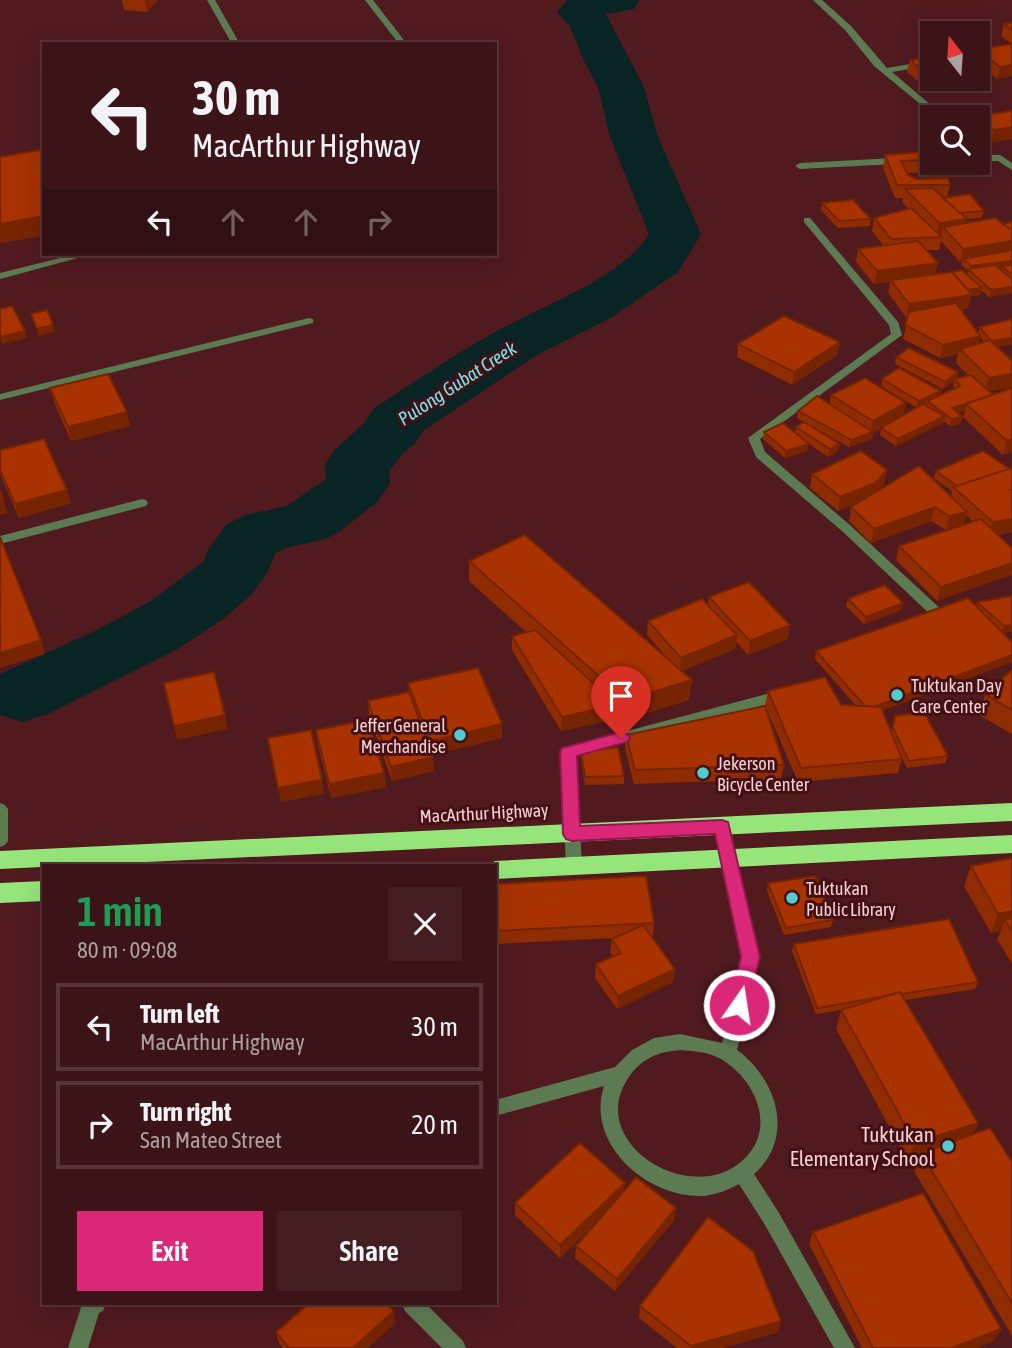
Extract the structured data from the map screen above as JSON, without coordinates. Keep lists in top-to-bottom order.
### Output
{
  "streets": {
    "highway": ["MacArthur Highway"]
  },
  "water": ["Pulong Gubat Creek"],
  "places": [
    "Tuktukan Day Care Center",
    "Jeffer General Merchandise",
    "Jekerson Bicycle Center",
    "Tuktukan Public Library",
    "Tuktukan Elementary School"
  ],
  "north": "top",
  "page": {
    "turn": ["30 m", "MacArthur Highway"],
    "heading": ["1 min", "80 m · 09:08"],
    "list": [
      {
        "name": "Turn left",
        "note": "MacArthur Highway",
        "value": "30 m"
      },
      {
        "name": "Turn right",
        "note": "San Mateo Street",
        "value": "20 m"
      }
    ],
    "buttons": ["Exit", "Share"]
  }
}
